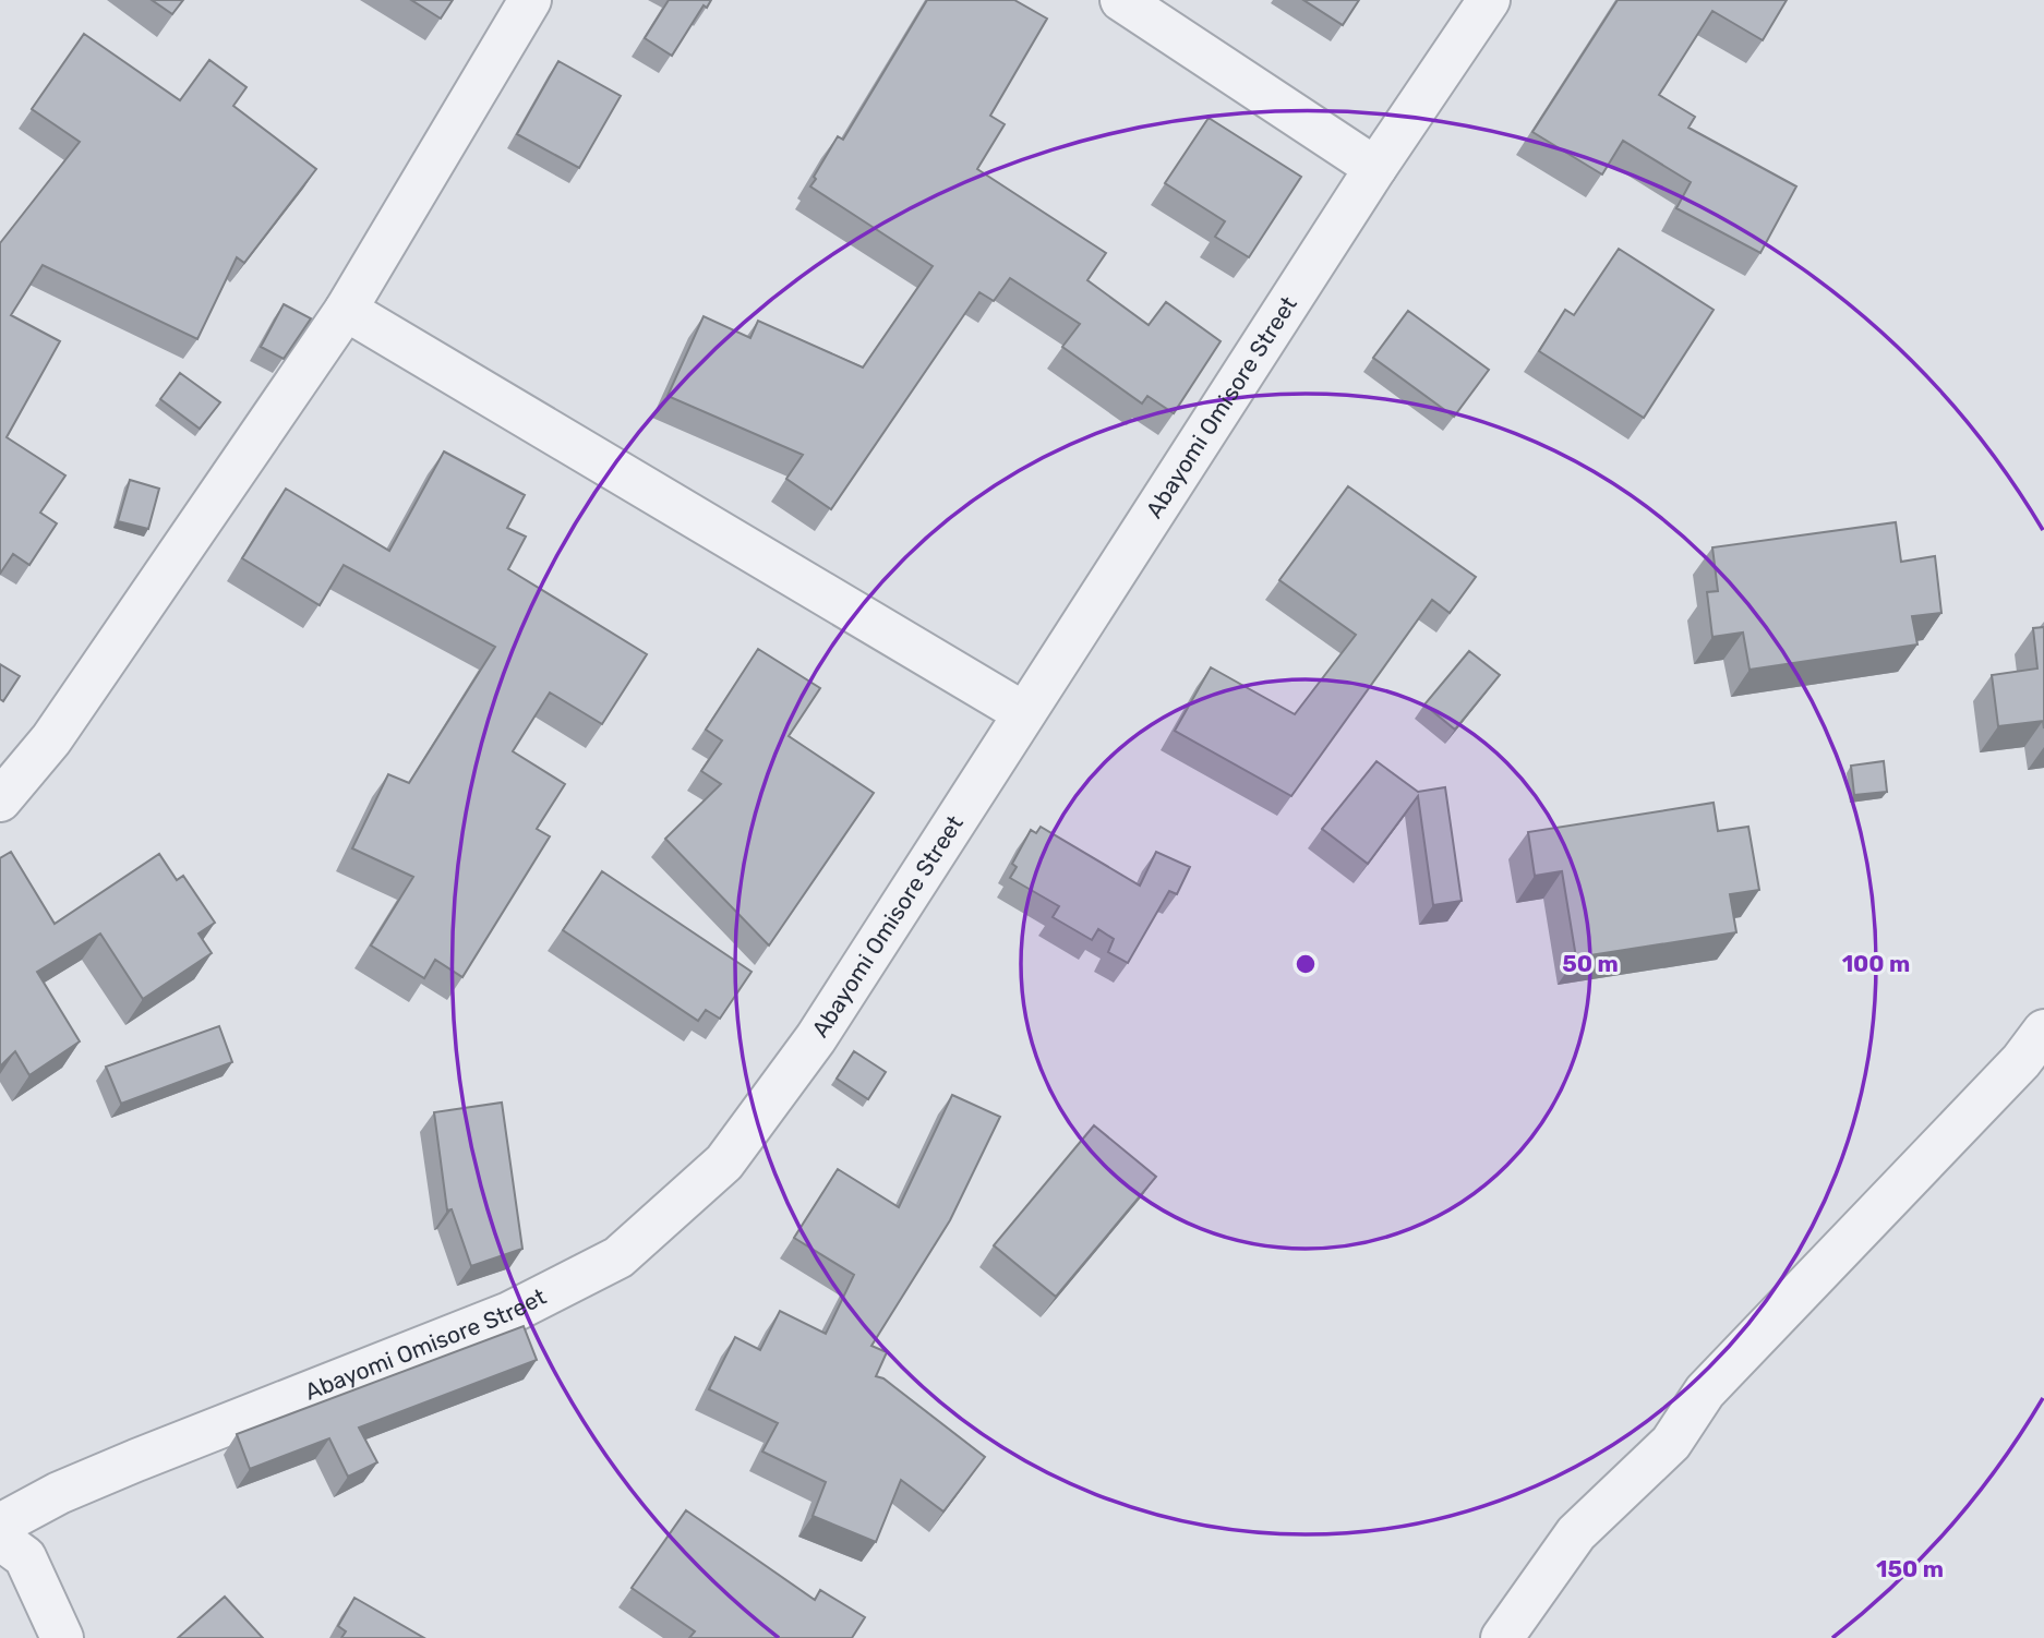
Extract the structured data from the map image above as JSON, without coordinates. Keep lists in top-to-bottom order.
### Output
{
  "streets": {
    "street": ["Abayomi Omisore Street"]
  },
  "rings": ["50 m", "100 m", "150 m"]
}
